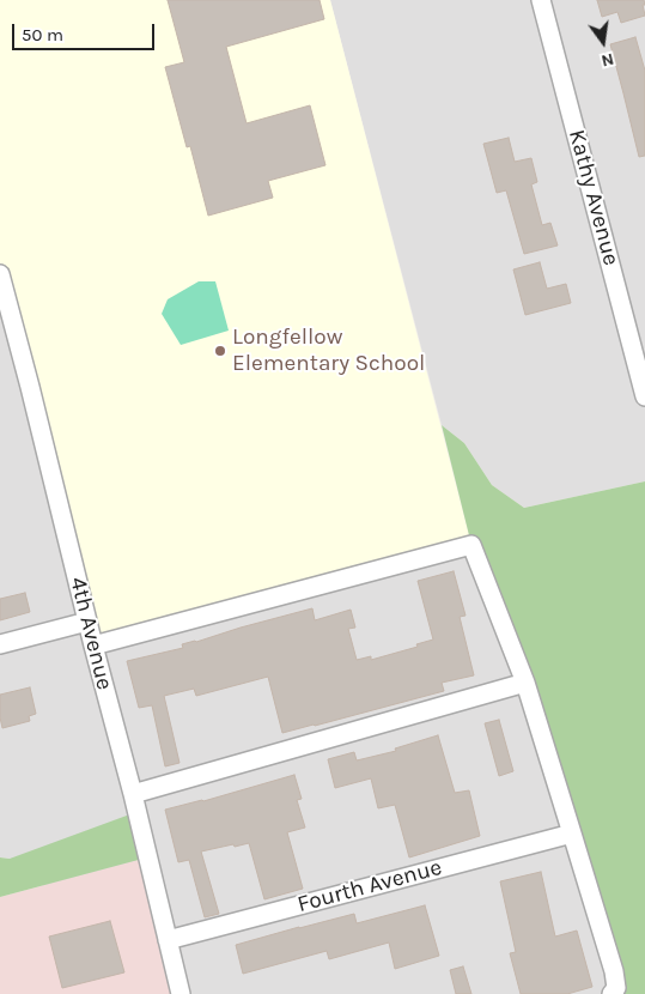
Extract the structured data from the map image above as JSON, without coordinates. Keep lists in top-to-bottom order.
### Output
{
  "streets": {
    "street": ["Kathy Avenue", "4th Avenue", "Fourth Avenue"]
  },
  "crossings": [
    ["4th Avenue", "Fourth Avenue"]
  ],
  "places": ["Longfellow Elementary School"],
  "scale_bar": "50 m",
  "north": "bottom"
}
